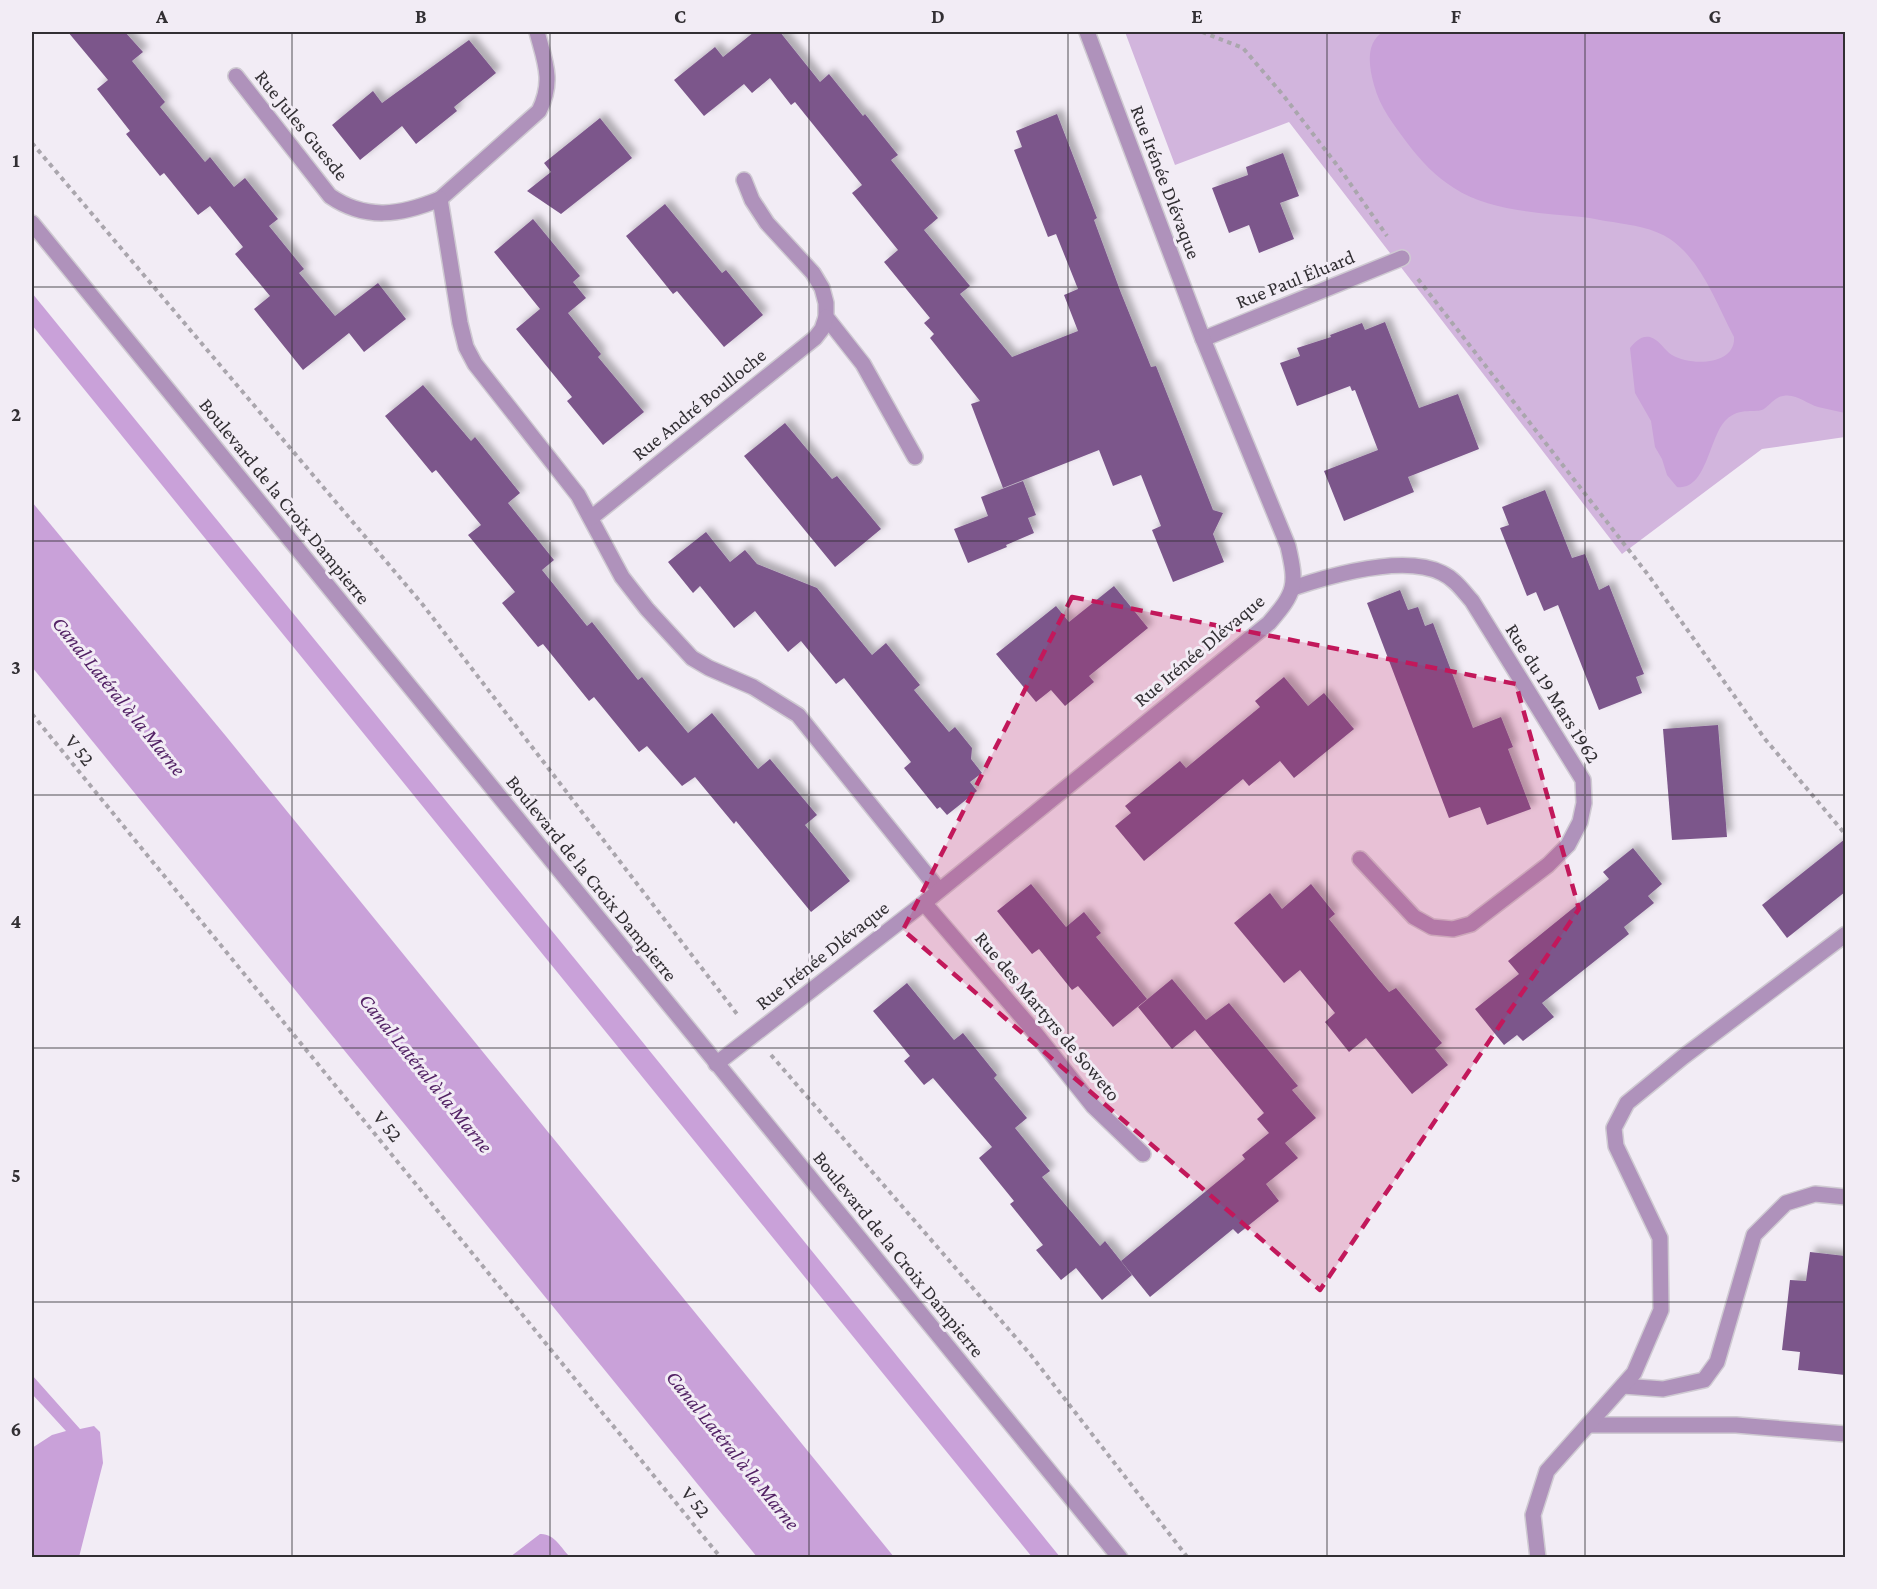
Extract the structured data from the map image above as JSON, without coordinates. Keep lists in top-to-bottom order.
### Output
{
  "streets": {
    "street": [
      "Rue Jules Guesde",
      "Rue Irénée Dlévaque",
      "Rue Paul Éluard",
      "Rue André Boulloche",
      "Boulevard de la Croix Dampierre",
      "Rue du 19 Mars 1962",
      "Rue des Martyrs de Soweto"
    ],
    "path": ["V 52"]
  },
  "crossings": [
    ["Rue Irénée Dlévaque", "Rue Paul Éluard"],
    ["Rue Irénée Dlévaque", "Boulevard de la Croix Dampierre"],
    ["Rue Irénée Dlévaque", "Rue du 19 Mars 1962"],
    ["Rue Irénée Dlévaque", "Rue des Martyrs de Soweto"]
  ],
  "water": ["Canal Latéral à la Marne"],
  "grid": {
    "columns": [
      "A",
      "B",
      "C",
      "D",
      "E",
      "F",
      "G"
    ],
    "rows": [
      "1",
      "2",
      "3",
      "4",
      "5",
      "6"
    ]
  }
}
